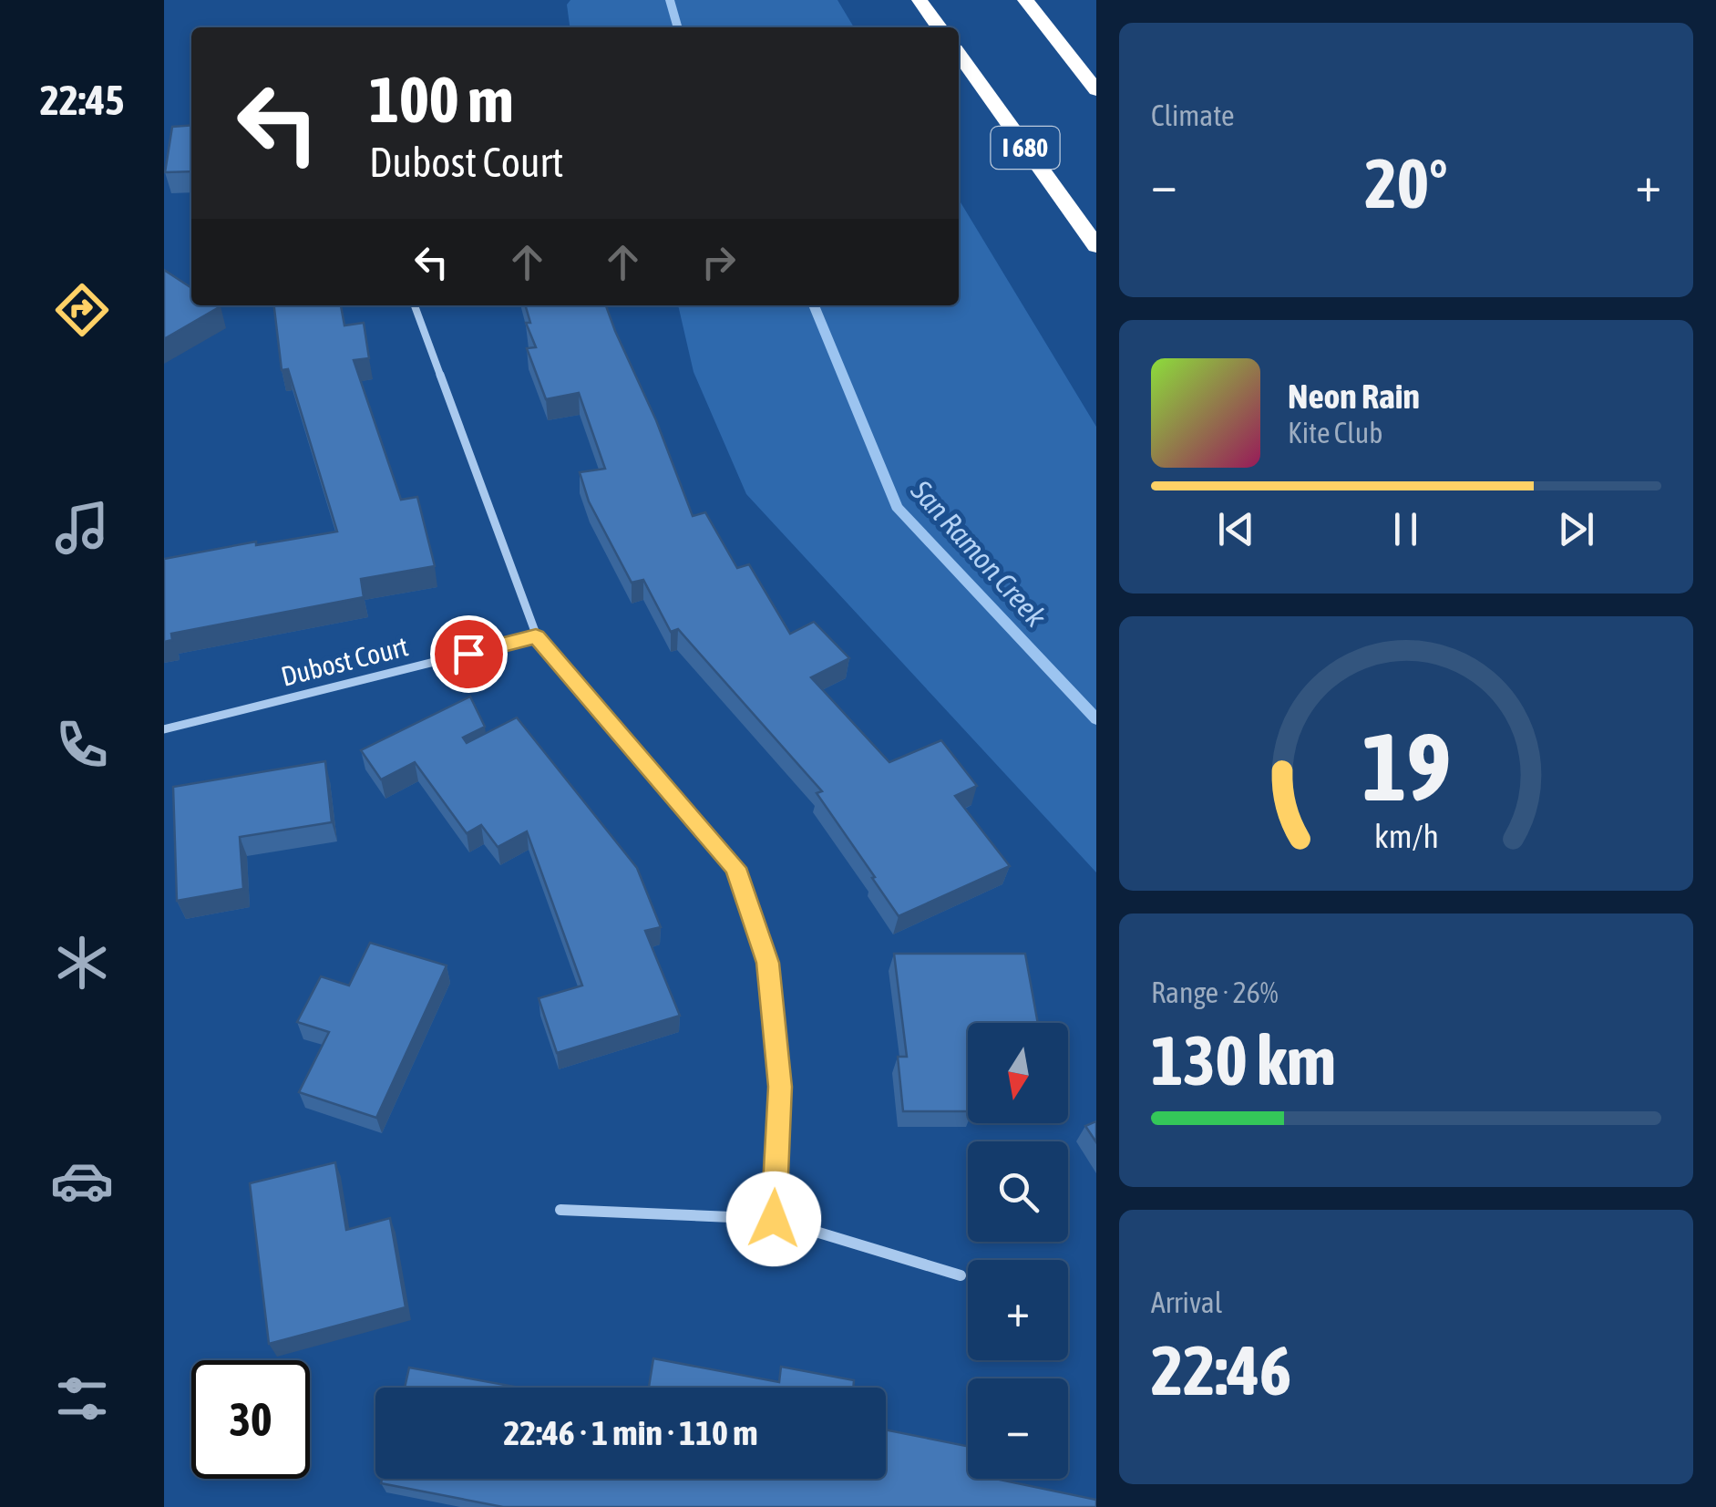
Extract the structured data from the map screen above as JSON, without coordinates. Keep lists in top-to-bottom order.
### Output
{
  "streets": {
    "highway": ["I 680"],
    "street": ["Dubost Court"]
  },
  "water": ["San Ramon Creek"],
  "north": "bottom",
  "page": {
    "tabs": "22:45",
    "tile": [
      "Climate",
      ["Range · 26%", "130 km"],
      ["Arrival", "22:46"]
    ],
    "turn": ["100 m", "Dubost Court"],
    "heat": ["−", "20°", "+"],
    "song": ["Neon Rain", "Kite Club"],
    "map_buttons": ["+", "−"],
    "limit": "30",
    "trip": "22:46 · 1 min · 110 m",
    "gauge": ["19", "km/h"]
  }
}
